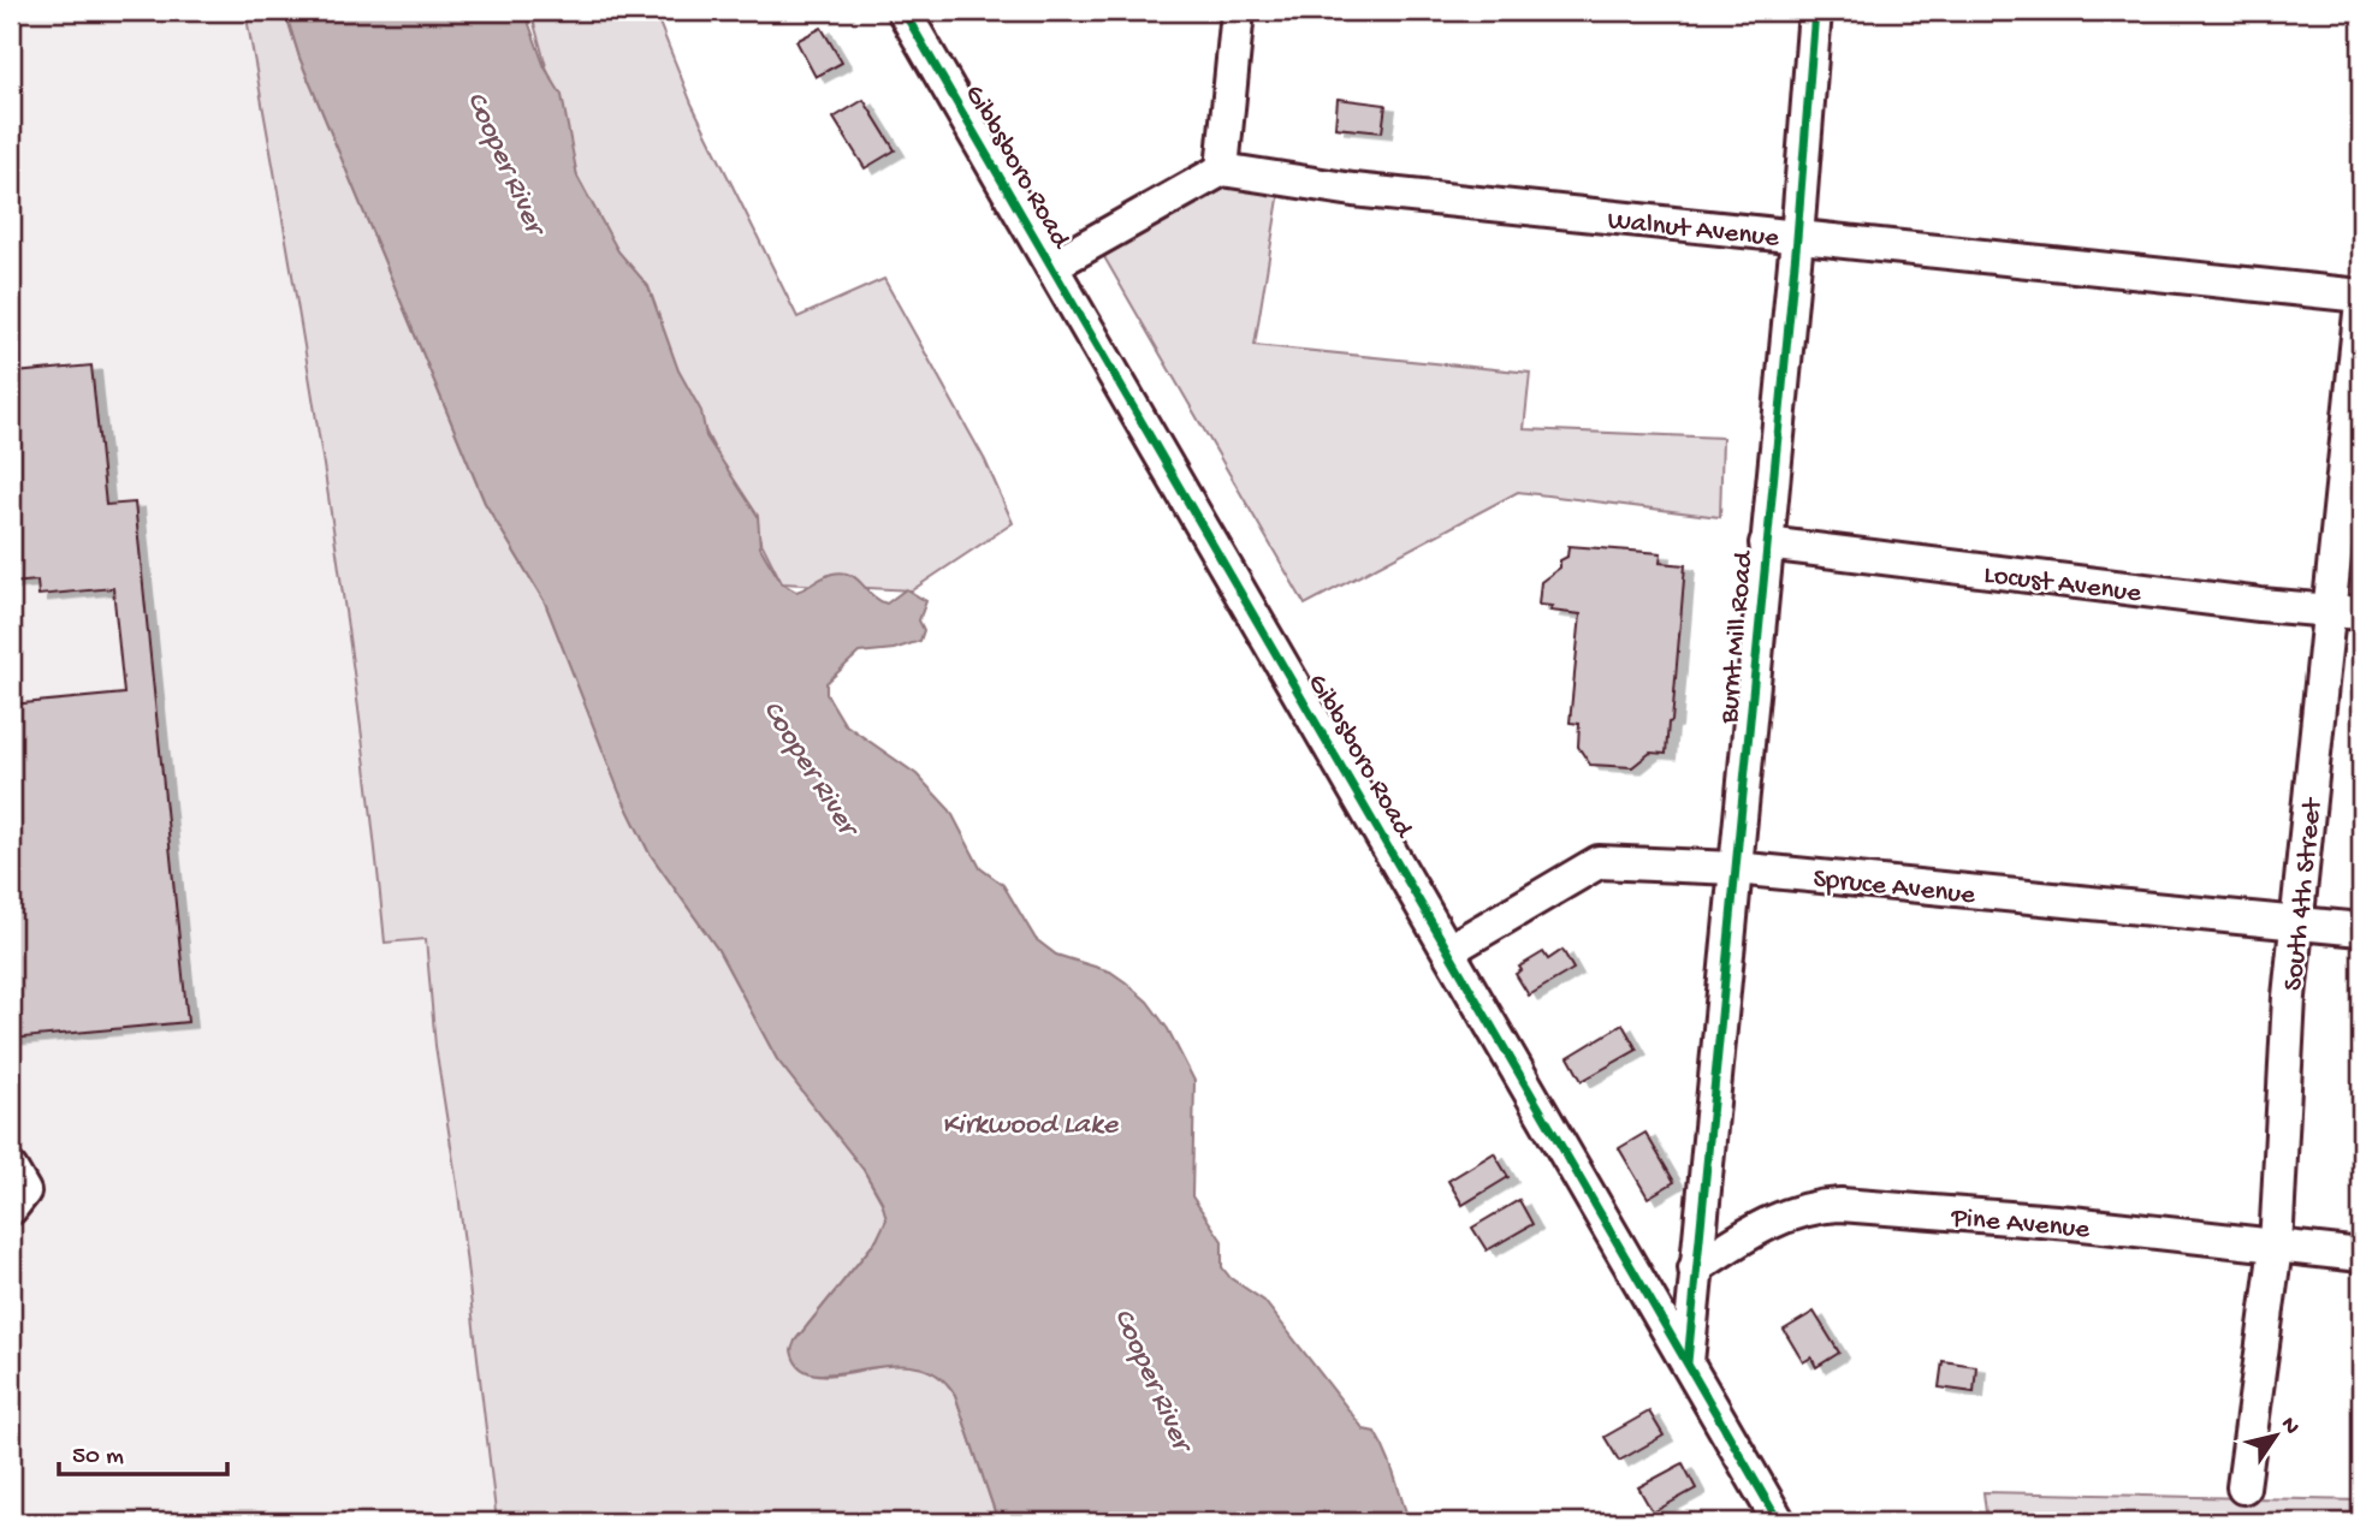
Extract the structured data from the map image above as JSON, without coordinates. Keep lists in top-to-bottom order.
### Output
{
  "streets": {
    "street": [
      "Gibbsboro Road",
      "Walnut Avenue",
      "Locust Avenue",
      "Burnt Mill Road",
      "Spruce Avenue",
      "South 4th Street",
      "Pine Avenue"
    ]
  },
  "crossings": [
    ["Gibbsboro Road", "Burnt Mill Road"],
    ["Gibbsboro Road", "Spruce Avenue"],
    ["Walnut Avenue", "Burnt Mill Road"],
    ["Locust Avenue", "Burnt Mill Road"],
    ["Locust Avenue", "South 4th Street"],
    ["Burnt Mill Road", "Spruce Avenue"],
    ["Burnt Mill Road", "Pine Avenue"],
    ["Spruce Avenue", "South 4th Street"],
    ["South 4th Street", "Pine Avenue"]
  ],
  "water": ["Cooper River", "Kirkwood Lake"],
  "scale_bar": "50 m",
  "north": "top right"
}
